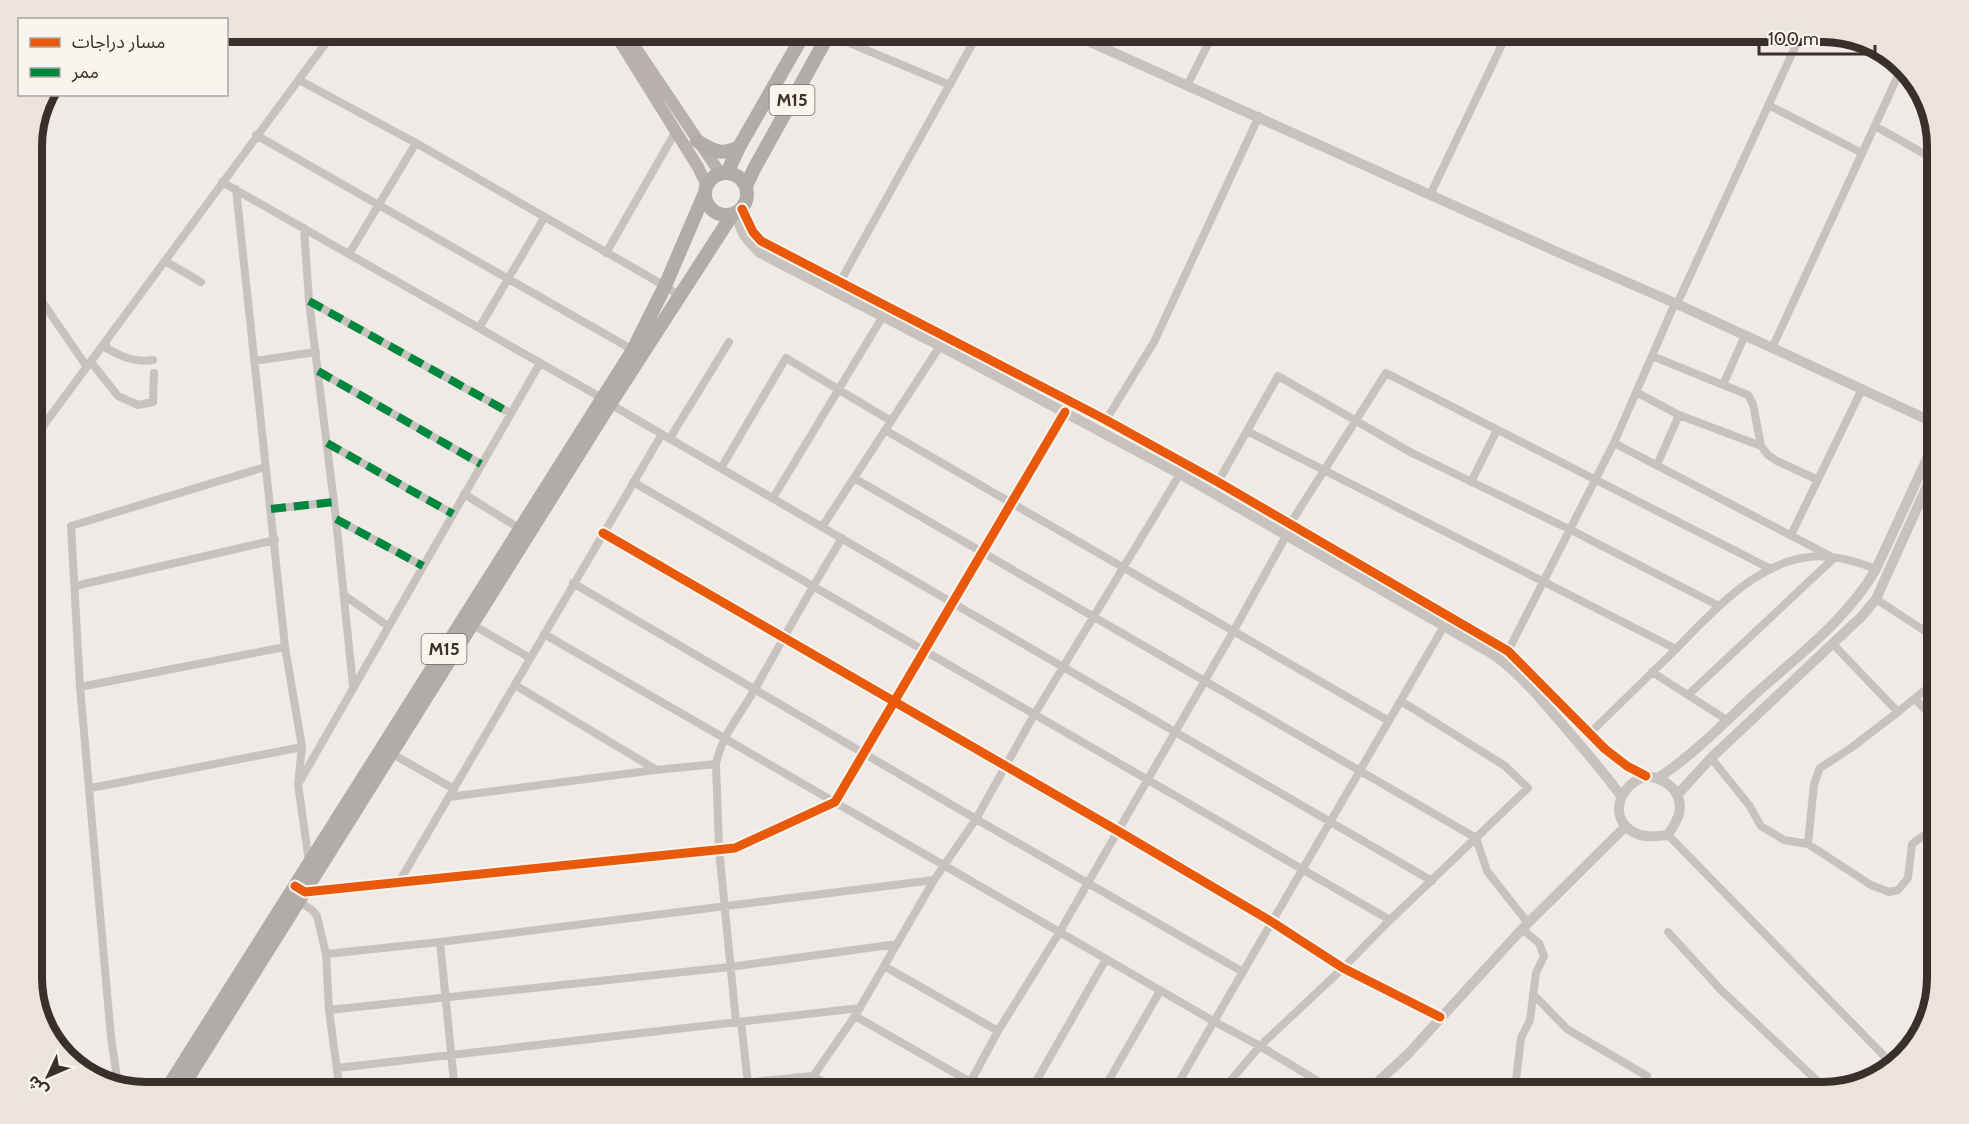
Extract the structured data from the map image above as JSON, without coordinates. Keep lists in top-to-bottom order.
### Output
{
  "streets": {
    "highway": ["M15"]
  },
  "legend": ["مسار دراجات", "ممر"],
  "scale_bar": "100 m",
  "north": "bottom left"
}
